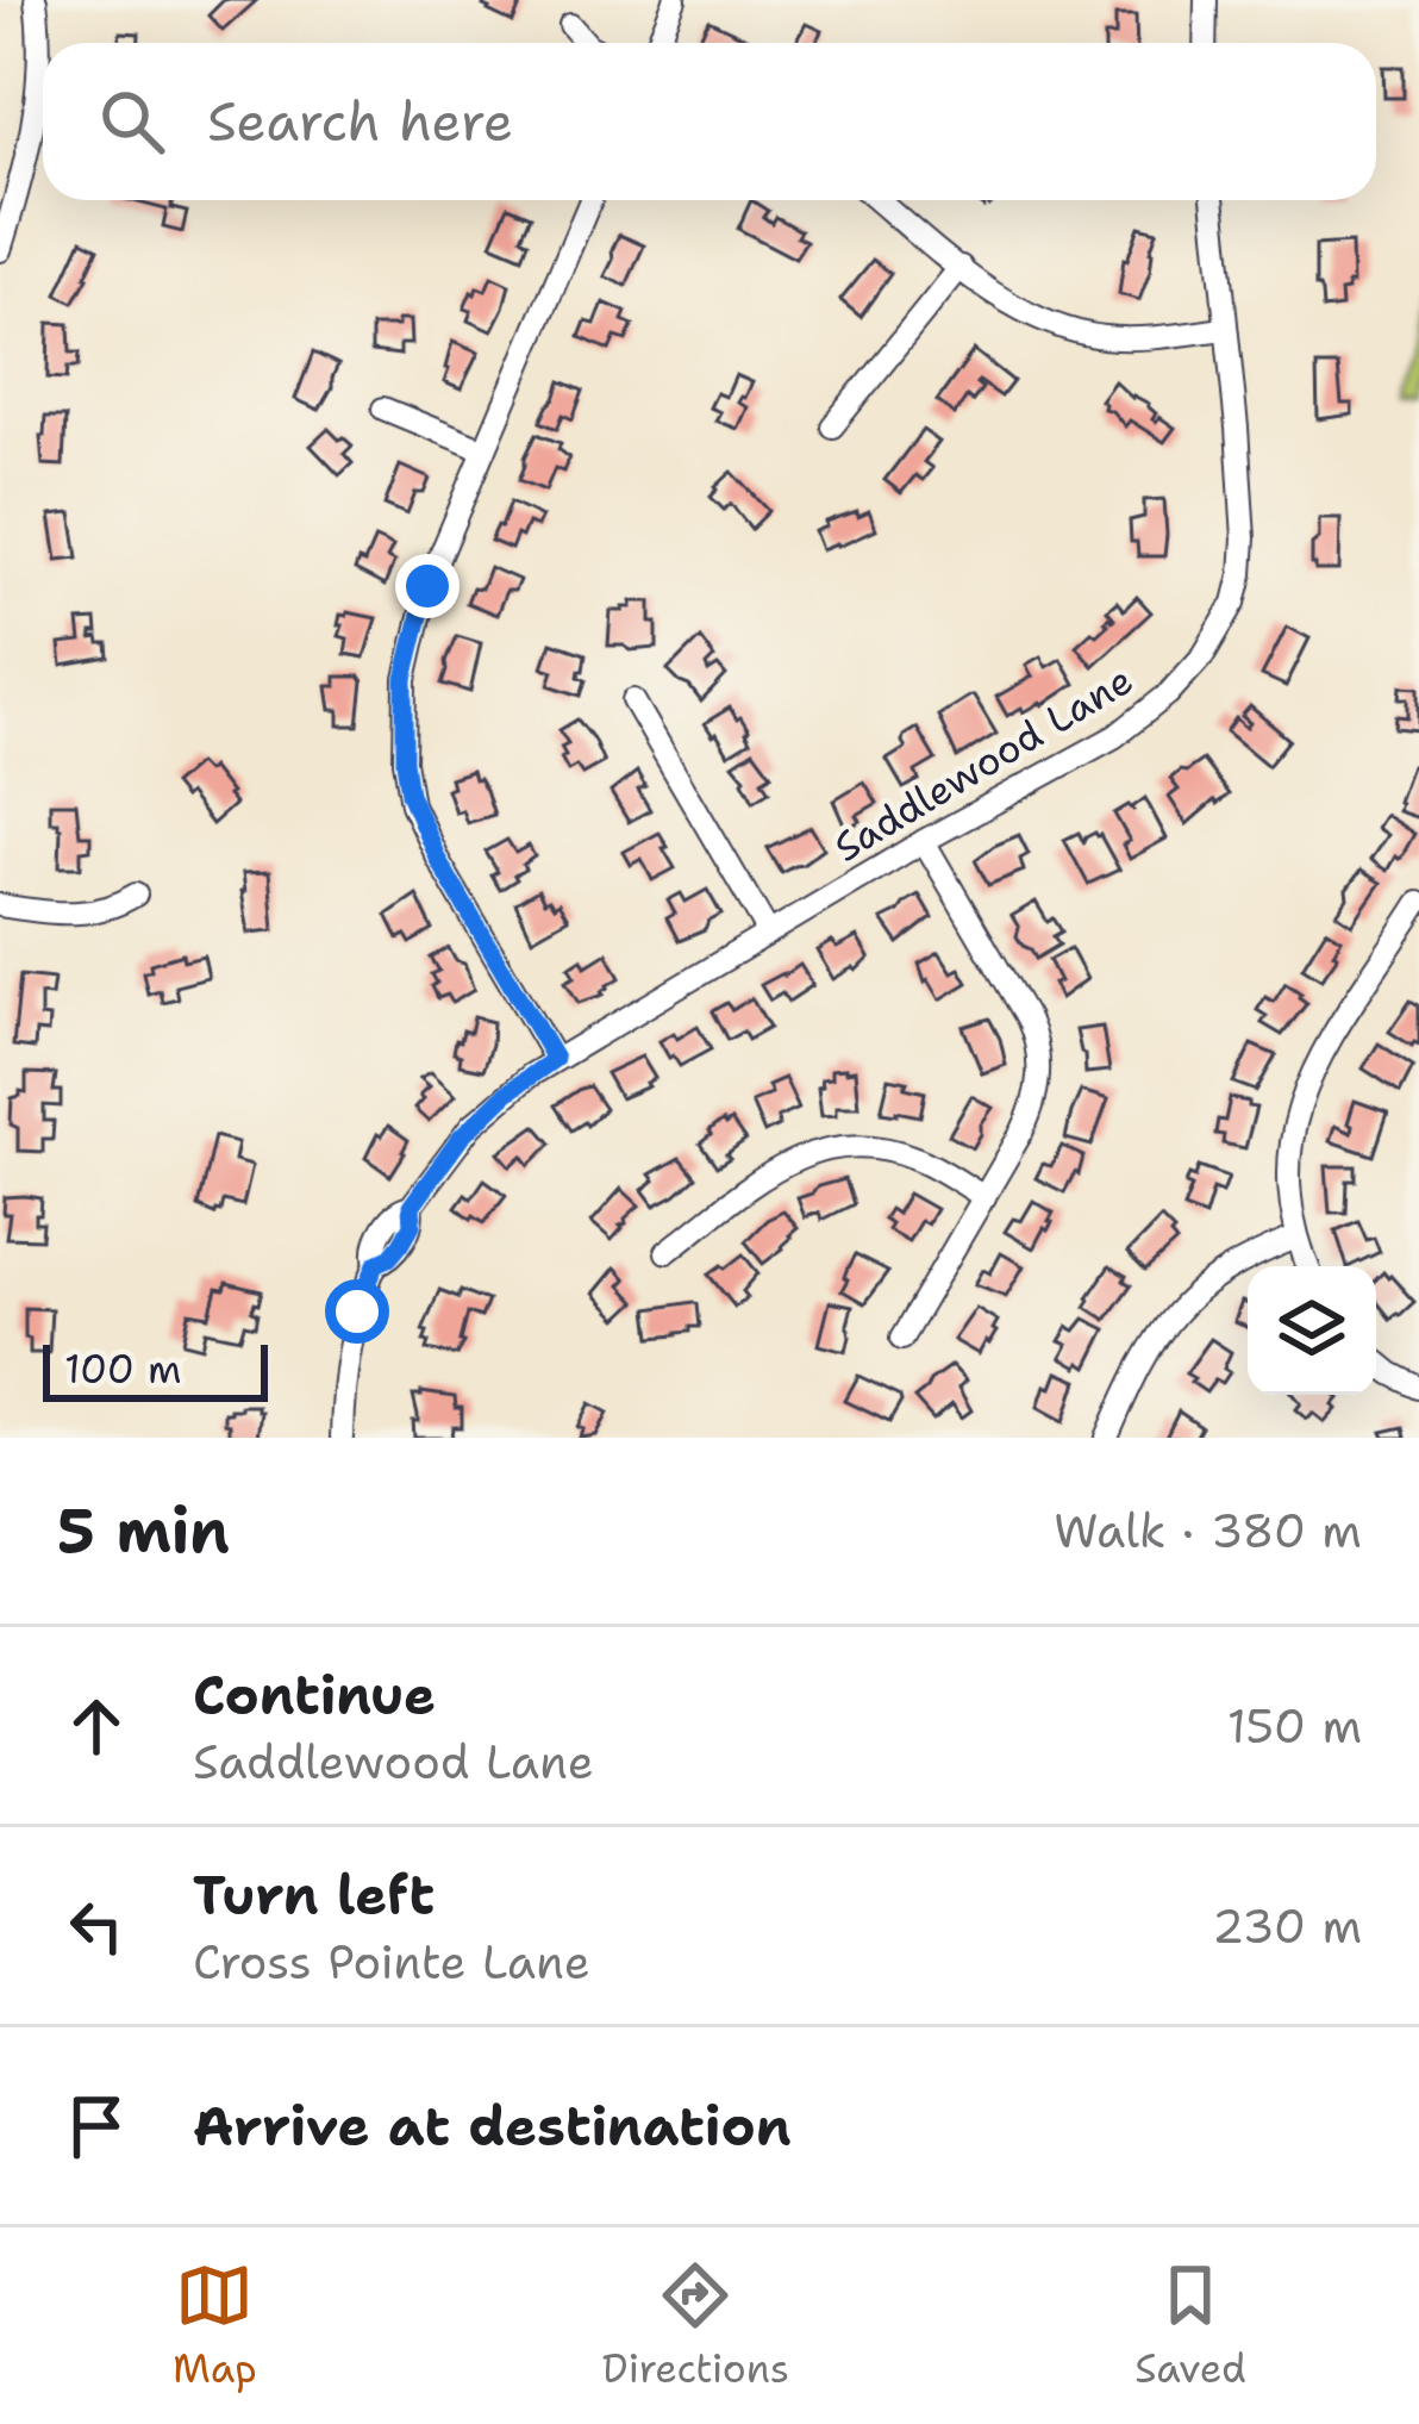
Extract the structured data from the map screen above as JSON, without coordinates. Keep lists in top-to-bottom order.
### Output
{
  "streets": {
    "street": ["Saddlewood Lane"]
  },
  "scale_bar": "100 m",
  "page": {
    "search": "Search here",
    "scale": "100 m",
    "heading": ["5 min", "Walk · 380 m"],
    "list": [
      ["Continue", "Saddlewood Lane", "150 m"],
      ["Turn left", "Cross Pointe Lane", "230 m"],
      "Arrive at destination"
    ],
    "nav": ["Map", "Directions", "Saved"]
  }
}
